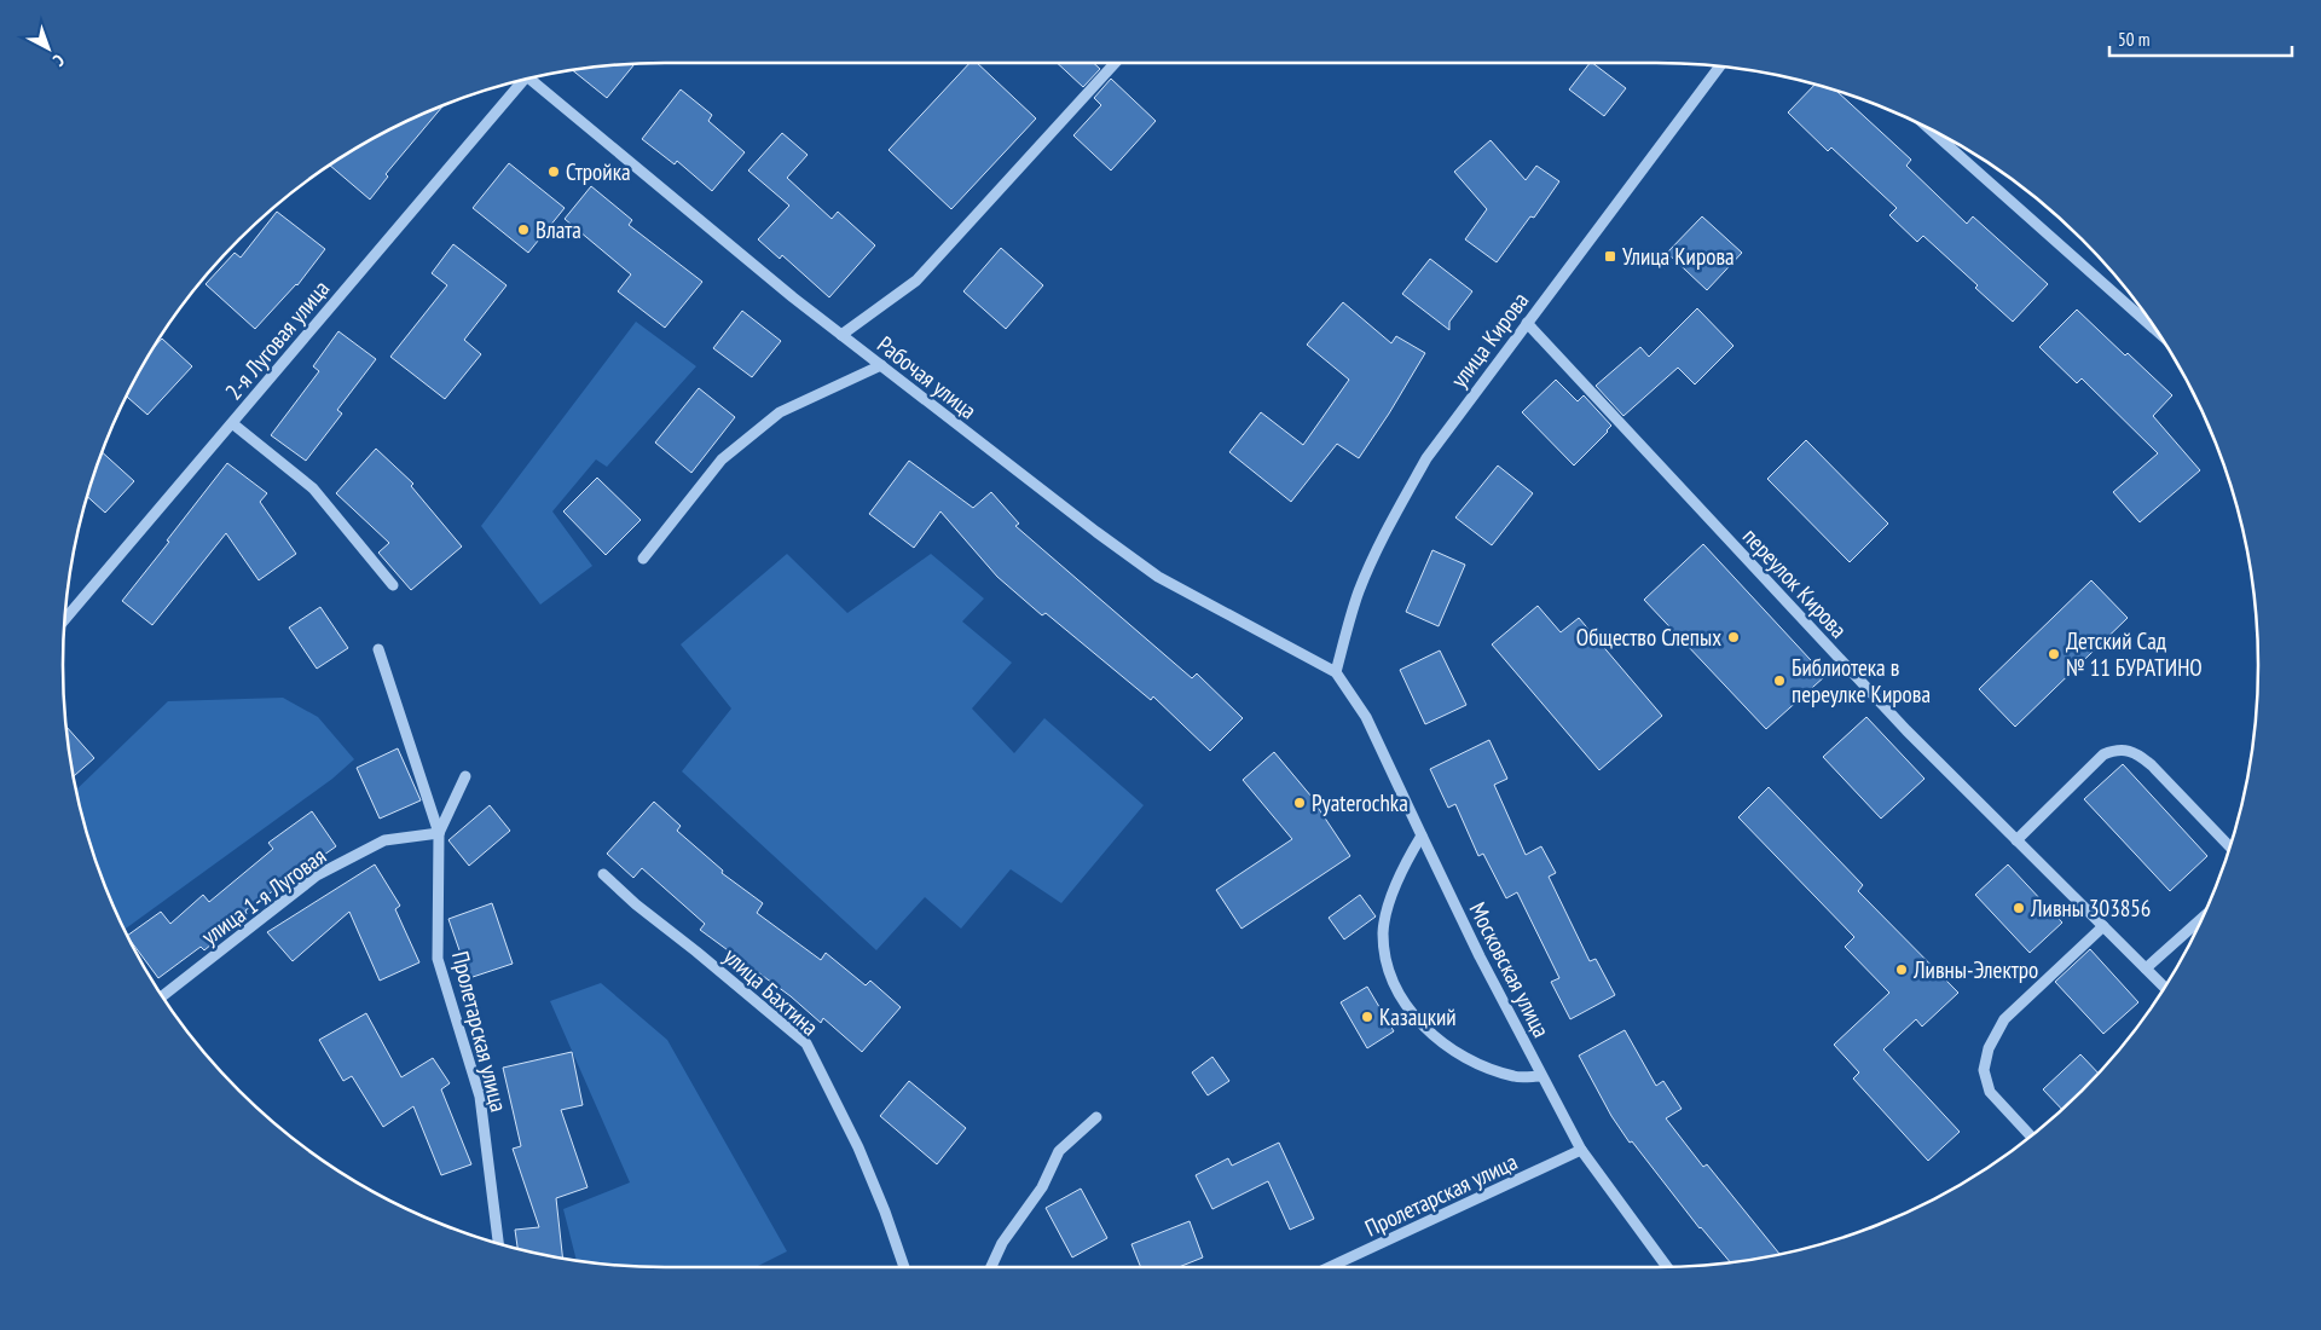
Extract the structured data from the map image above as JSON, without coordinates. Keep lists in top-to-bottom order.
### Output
{
  "streets": {
    "street": [
      "2-я Луговая улица",
      "улица Кирова",
      "Рабочая улица",
      "переулок Кирова",
      "улица 1-я Луговая",
      "Московская улица",
      "улица Бахтина",
      "Пролетарская улица"
    ]
  },
  "crossings": [
    ["улица Кирова", "Рабочая улица"],
    ["улица Кирова", "переулок Кирова"],
    ["улица Кирова", "Московская улица"],
    ["Рабочая улица", "Московская улица"],
    ["улица 1-я Луговая", "Пролетарская улица"],
    ["Московская улица", "Пролетарская улица"]
  ],
  "places": {
    "other": [
      "Стройка",
      "Влата",
      "Общество Слепых",
      "Детский Сад № 11 БУРАТИНО",
      "Библиотека в переулке Кирова",
      "Pyaterochka",
      "Ливны 303856",
      "Ливны-Электро",
      "Казацкий"
    ],
    "transit": ["Улица Кирова"]
  },
  "scale_bar": "50 m",
  "north": "bottom right"
}
